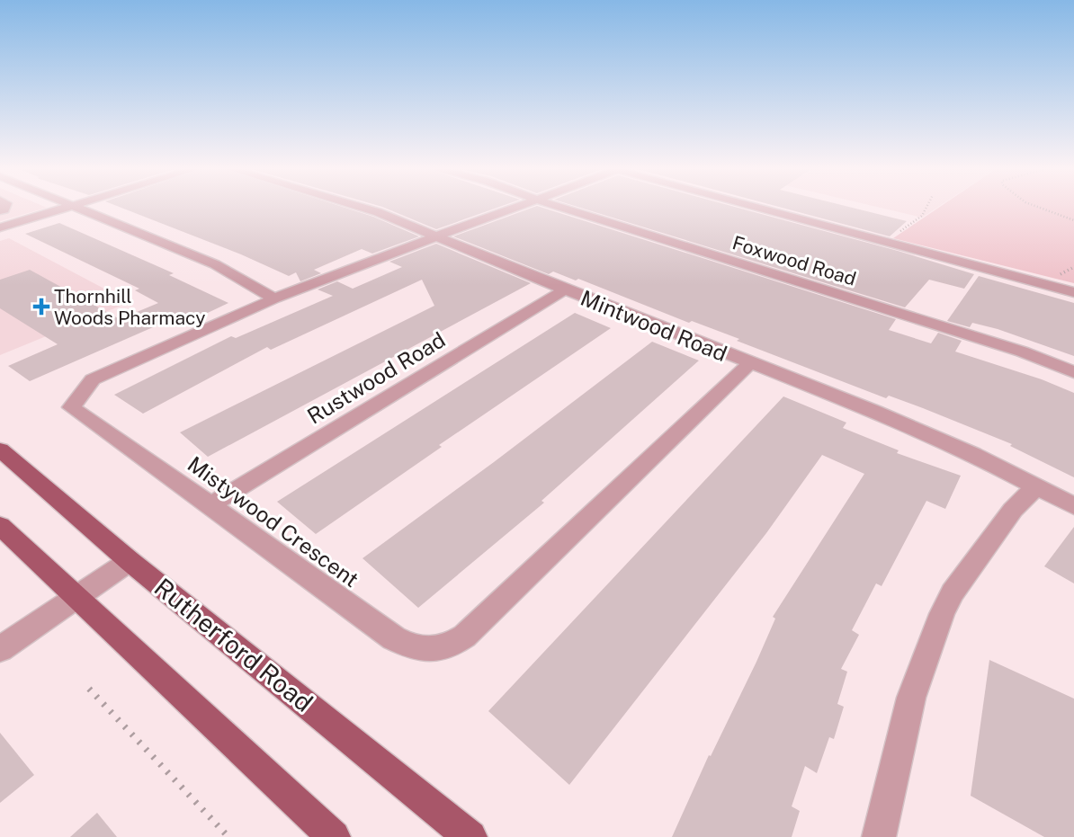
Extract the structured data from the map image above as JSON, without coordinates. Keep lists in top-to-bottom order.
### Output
{
  "streets": {
    "main road": ["Rutherford Road"],
    "street": [
      "Foxwood Road",
      "Mintwood Road",
      "Rustwood Road",
      "Mistywood Crescent"
    ]
  },
  "crossings": [
    ["Mintwood Road", "Rustwood Road"],
    ["Mintwood Road", "Mistywood Crescent"],
    ["Rustwood Road", "Mistywood Crescent"]
  ],
  "places": {
    "health": ["Thornhill Woods Pharmacy"]
  }
}
